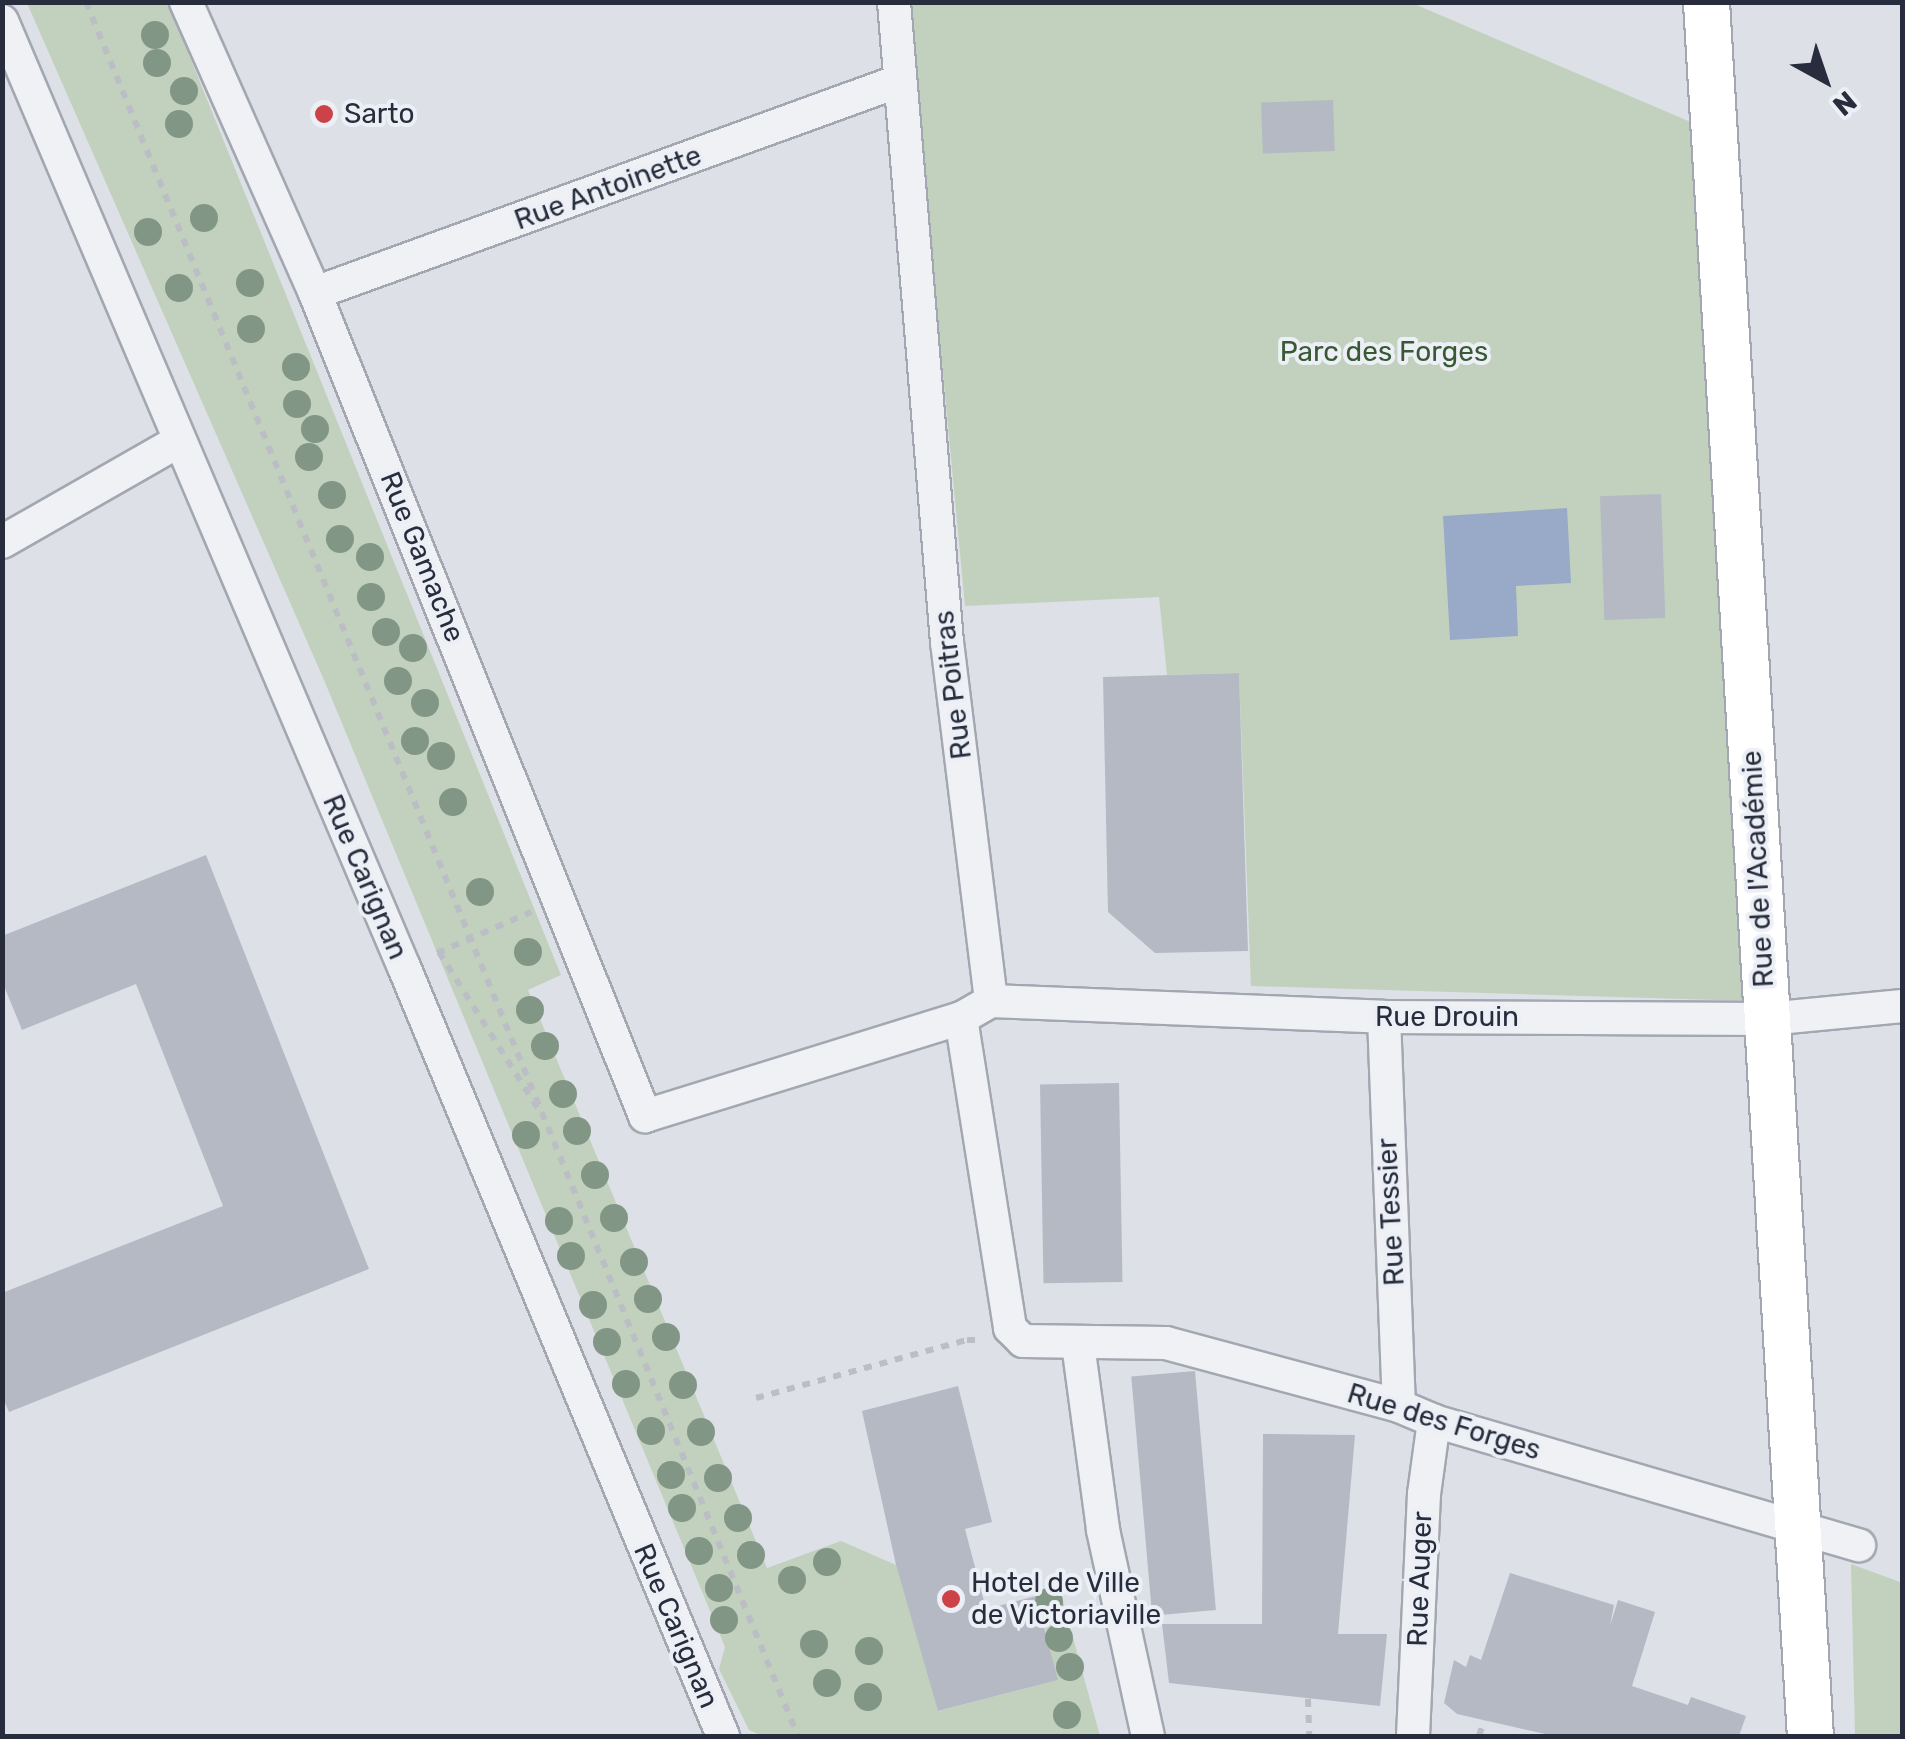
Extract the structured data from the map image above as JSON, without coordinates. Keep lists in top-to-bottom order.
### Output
{
  "streets": {
    "street": [
      "Rue Antoinette",
      "Rue Gamache",
      "Rue Poitras",
      "Rue de l'Académie",
      "Rue Carignan",
      "Rue Drouin",
      "Rue Tessier",
      "Rue des Forges",
      "Rue Auger"
    ]
  },
  "crossings": [
    ["Rue Antoinette", "Rue Gamache"],
    ["Rue Antoinette", "Rue Poitras"],
    ["Rue Poitras", "Rue Drouin"],
    ["Rue de l'Académie", "Rue Drouin"],
    ["Rue de l'Académie", "Rue des Forges"],
    ["Rue Drouin", "Rue Tessier"],
    ["Rue Tessier", "Rue des Forges"],
    ["Rue des Forges", "Rue Auger"]
  ],
  "parks": ["Parc des Forges"],
  "places": ["Sarto", "Hotel de Ville de Victoriaville"],
  "north": "bottom right"
}
